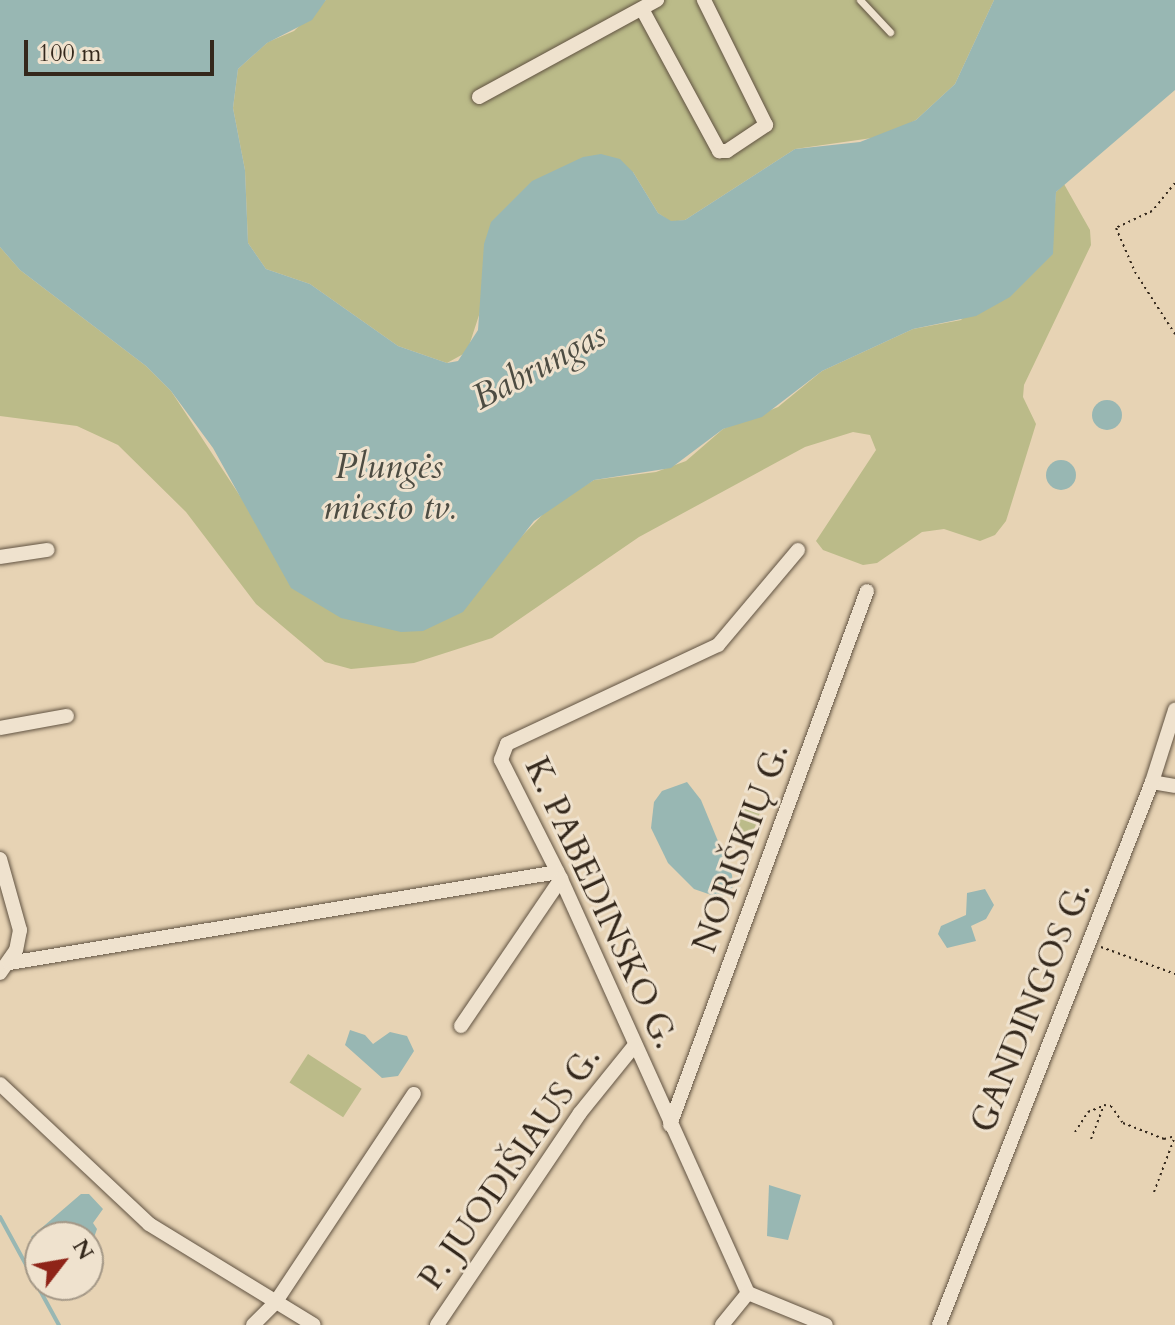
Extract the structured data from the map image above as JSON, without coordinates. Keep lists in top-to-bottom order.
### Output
{
  "streets": {
    "street": [
      "NORIŠKIŲ G.",
      "K. PABEDINSKO G.",
      "GANDINGOS G.",
      "P. JUODIŠIAUS G."
    ]
  },
  "crossings": [
    ["NORIŠKIŲ G.", "K. PABEDINSKO G."],
    ["K. PABEDINSKO G.", "P. JUODIŠIAUS G."]
  ],
  "water": ["Babrungas", "Plungės miesto tv."],
  "scale_bar": "100 m",
  "north": "top right"
}
